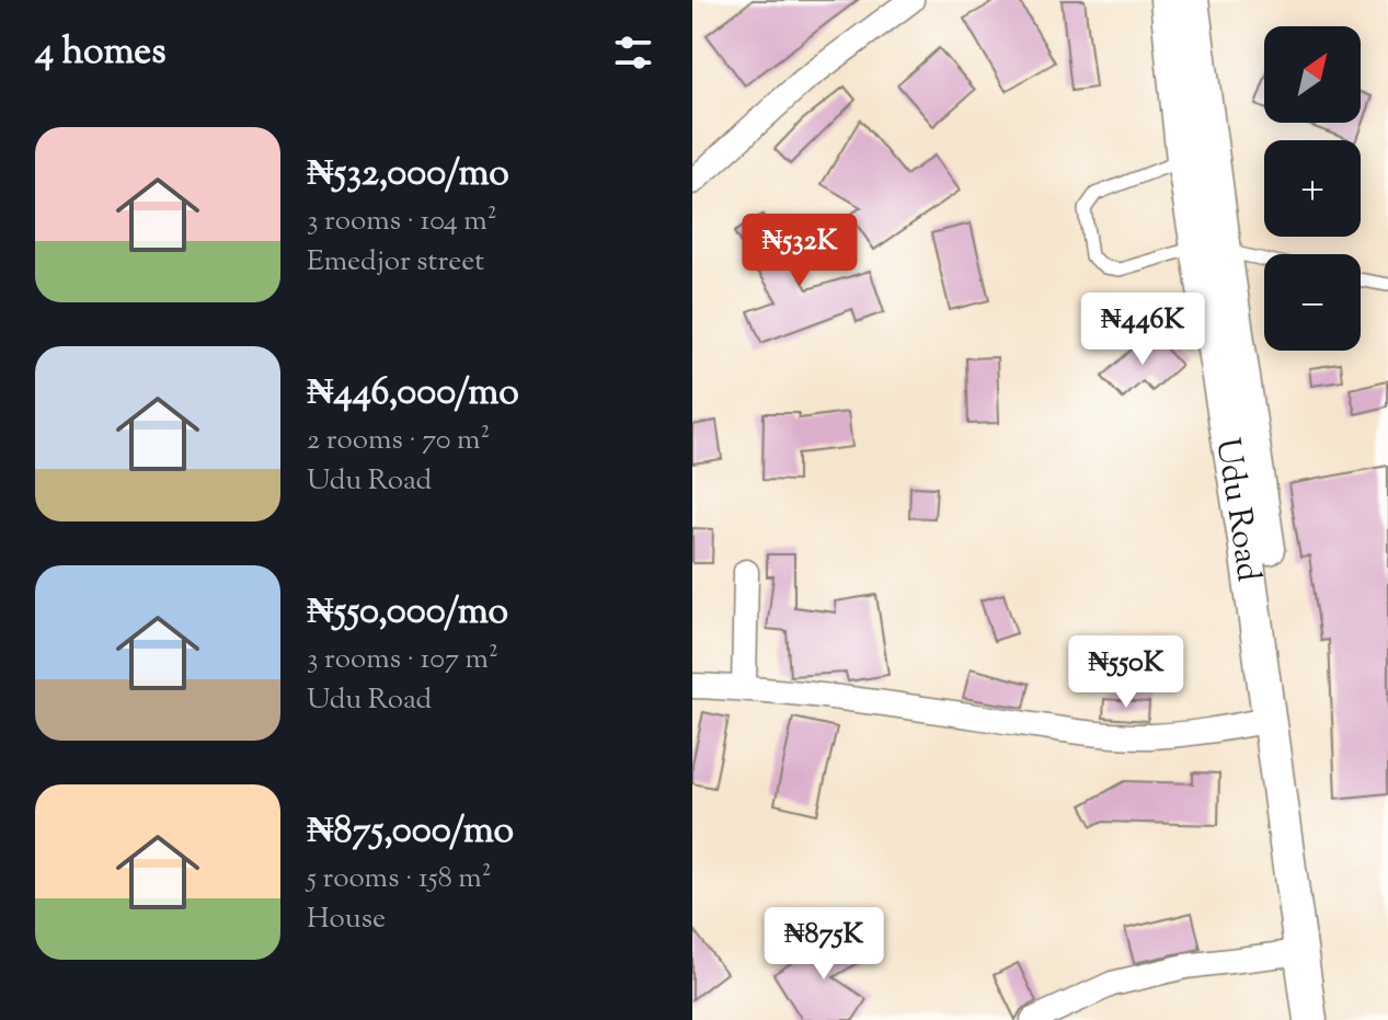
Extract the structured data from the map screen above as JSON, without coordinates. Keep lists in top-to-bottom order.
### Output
{
  "streets": {
    "main road": ["Udu Road"]
  },
  "north": "top right",
  "page": {
    "heading": "4 homes",
    "map_buttons": ["+", "−"],
    "list": [
      {
        "name": "₦532,000/mo",
        "note": "3 rooms · 104 m² · Emedjor street"
      },
      {
        "name": "₦446,000/mo",
        "note": "2 rooms · 70 m² · Udu Road"
      },
      {
        "name": "₦550,000/mo",
        "note": "3 rooms · 107 m² · Udu Road"
      },
      {
        "name": "₦875,000/mo",
        "note": "5 rooms · 158 m² · House"
      }
    ],
    "price": [
      "₦532K",
      "₦446K",
      "₦550K",
      "₦875K"
    ]
  }
}
